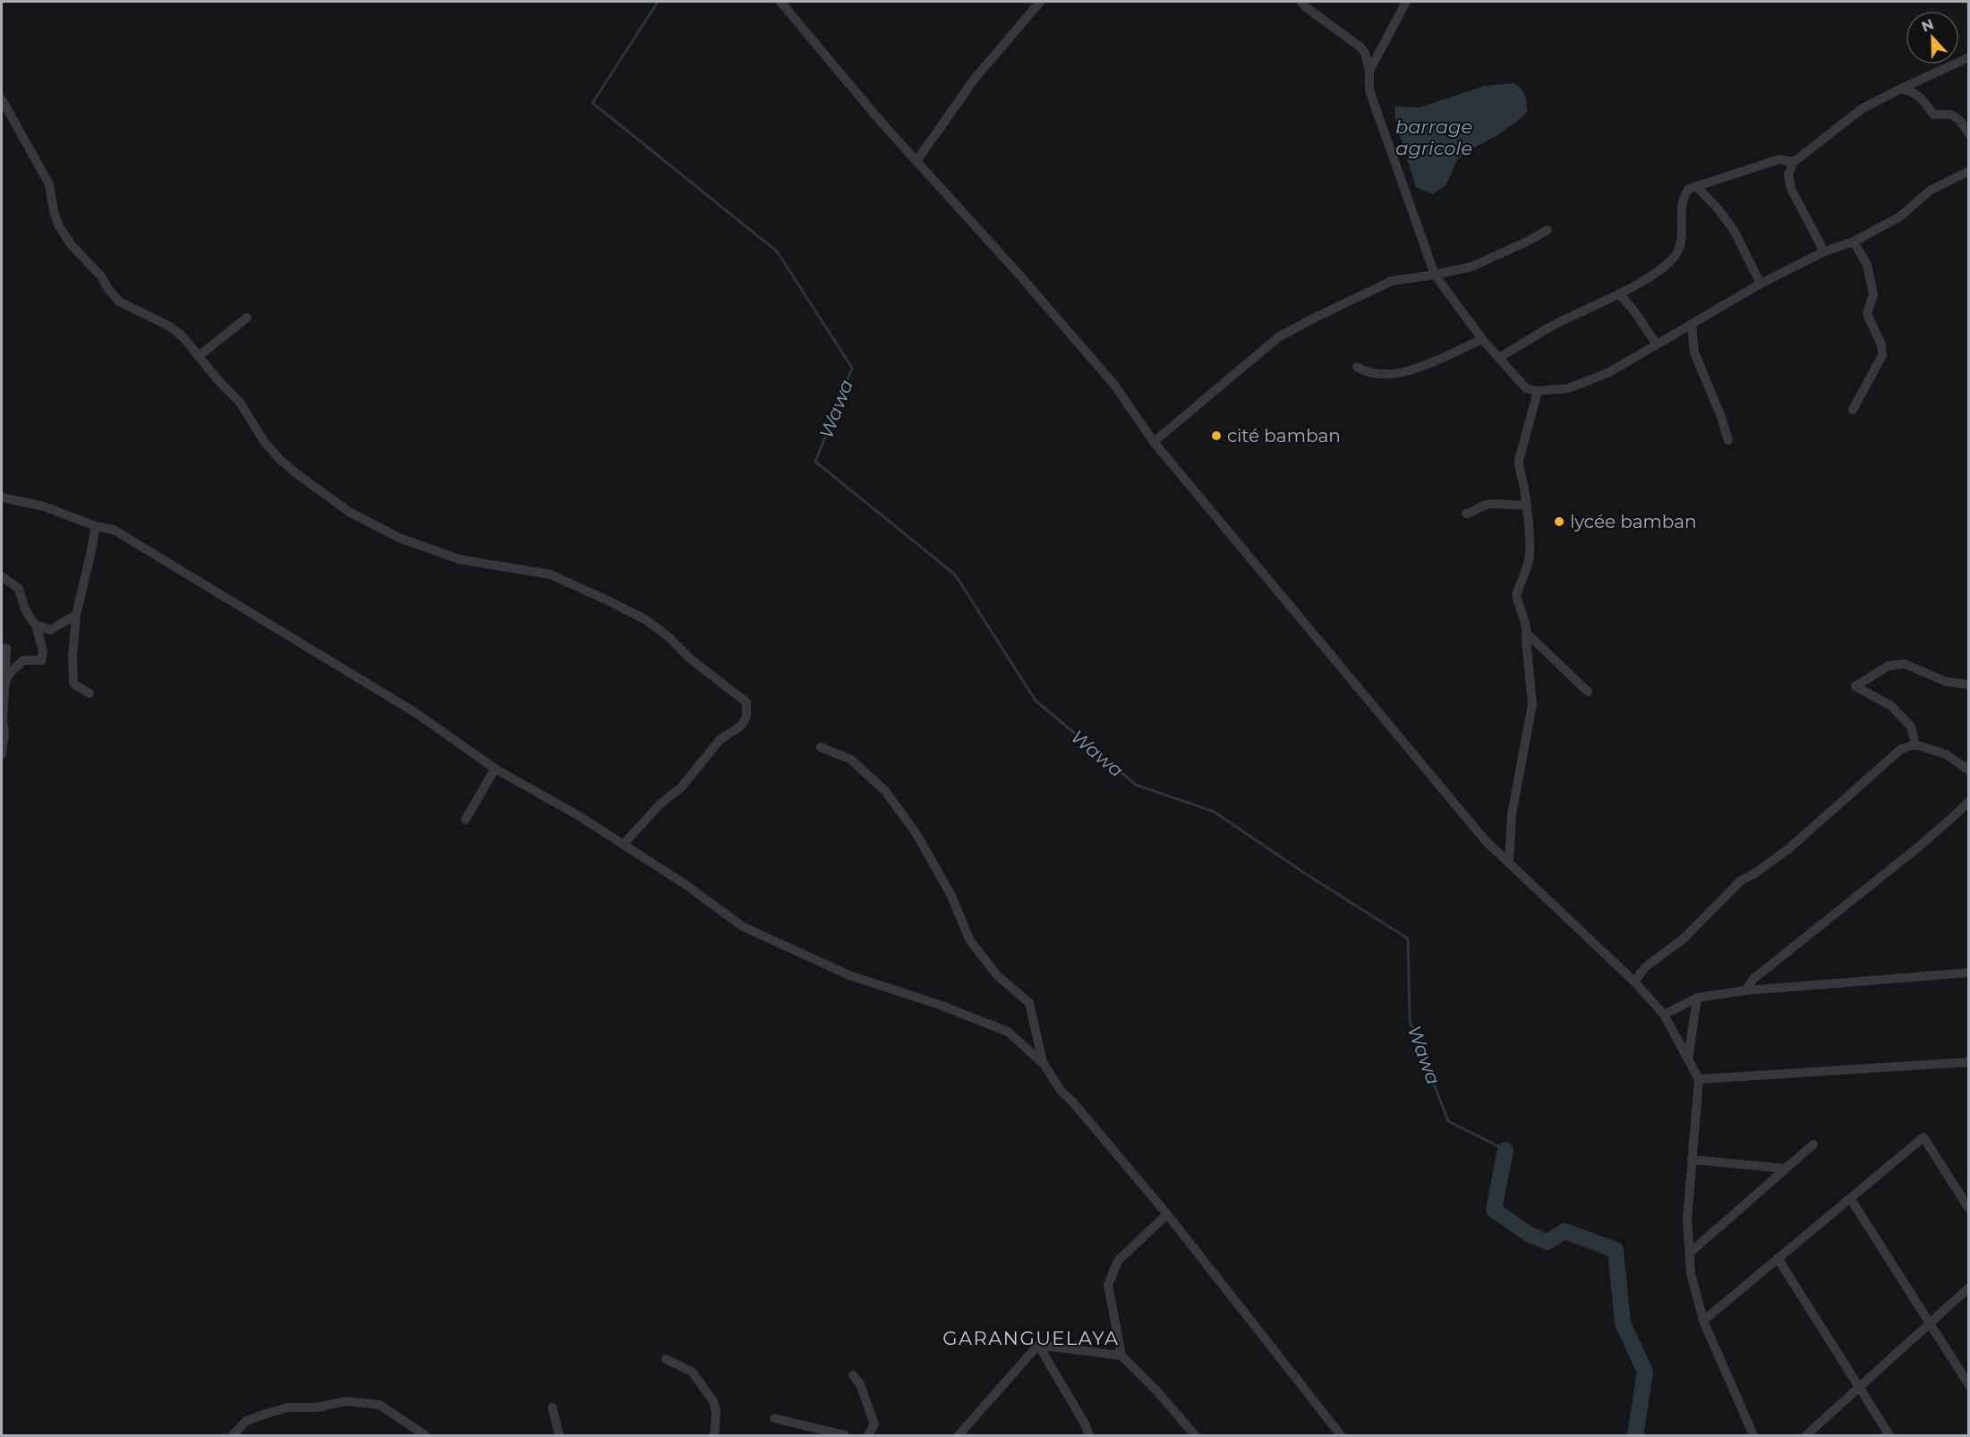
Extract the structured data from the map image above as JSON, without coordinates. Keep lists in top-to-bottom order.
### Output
{
  "districts": ["GARANGUELAYA"],
  "water": ["barrage agricole", "Wawa"],
  "places": ["cité bamban", "lycée bamban"],
  "north": "top"
}
